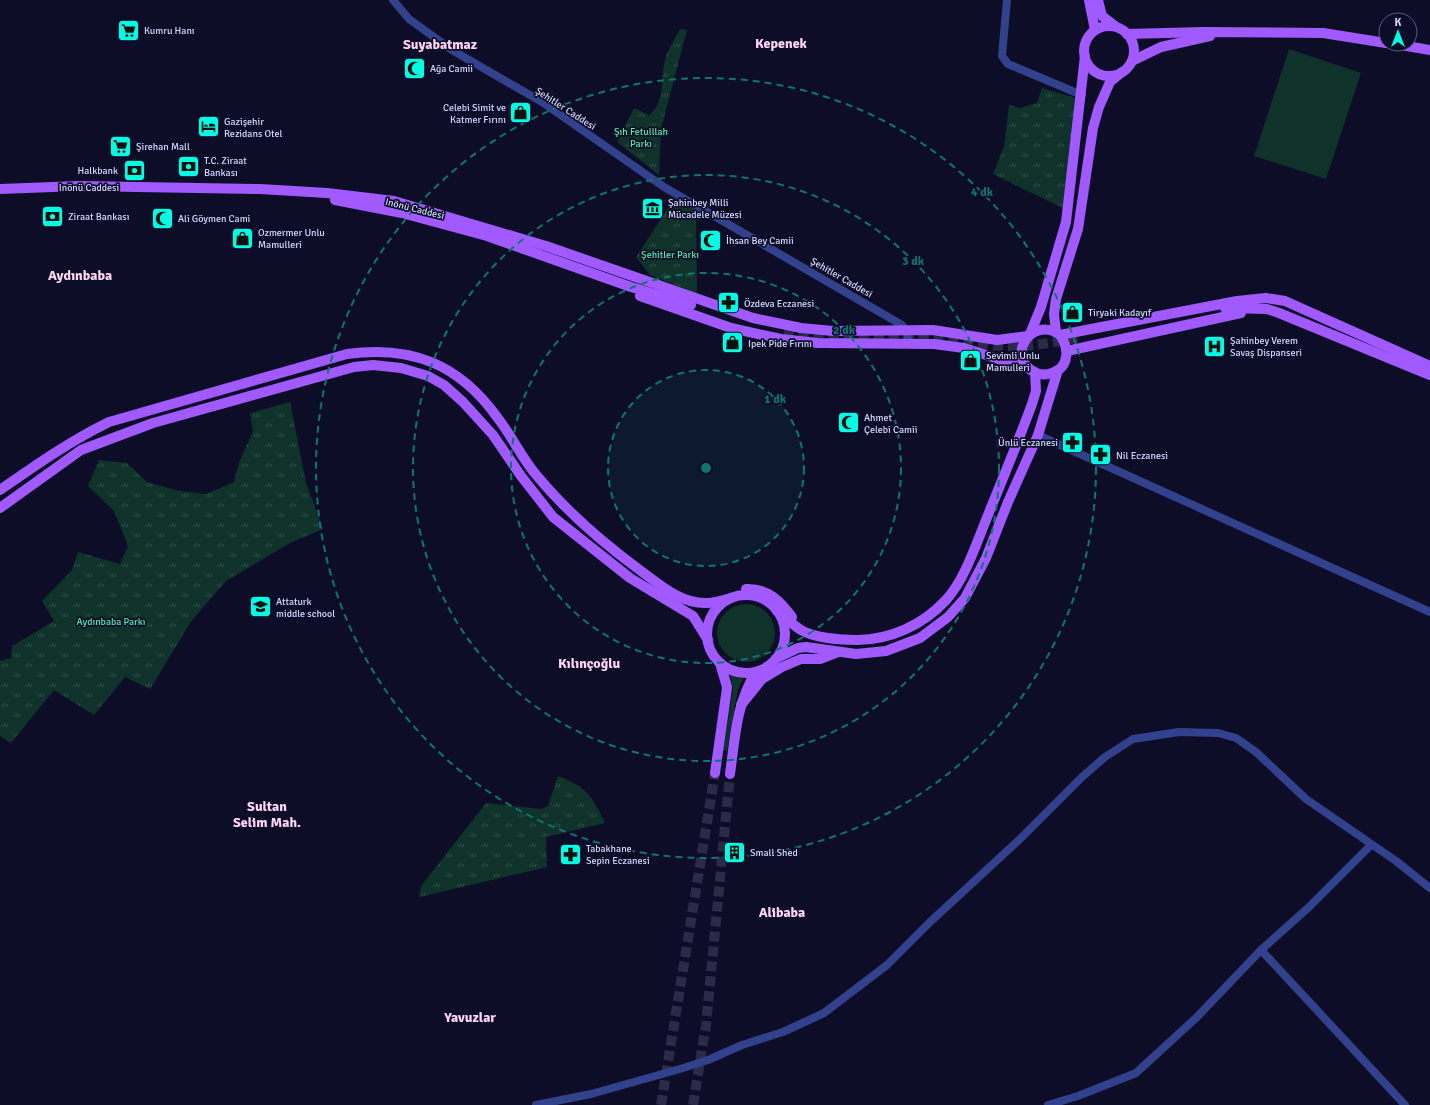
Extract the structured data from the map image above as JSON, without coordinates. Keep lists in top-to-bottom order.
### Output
{
  "streets": {
    "main road": ["Inönü Caddesi"],
    "street": ["Şehitler Caddesi"]
  },
  "districts": [
    "Kepenek",
    "Suyabatmaz",
    "Aydınbaba",
    "Kılınçoğlu",
    "Sultan Selim Mah.",
    "Alibaba",
    "Yavuzlar"
  ],
  "parks": ["Şıh Fetulllah Parkı", "Şehitler Parkı", "Aydınbaba Parkı"],
  "places": {
    "supermarket": ["Kumru Hanı", "Şirehan Mall"],
    "mosque": [
      "Ağa Camii",
      "Ali Göymen Cami",
      "İhsan Bey Camii",
      "Ahmet Çelebi Camii"
    ],
    "shop": [
      "Celebi Simit ve Katmer Fırını",
      "Ozmermer Unlu Mamulleri",
      "Tiryaki Kadayıf",
      "Ipek Pide Fırını",
      "Sevimli Unlu Mamulleri"
    ],
    "hotel": ["Gazişehir Rezidans Otel"],
    "bank": ["T.C. Ziraat Bankası", "Halkbank", "Ziraat Bankası"],
    "museum": ["Şahinbey Milli Mücadele Müzesi"],
    "pharmacy": [
      "Özdeva Eczanesi",
      "Ünlü Eczanesi",
      "Nil Eczanesi",
      "Tabakhane Sepin Eczanesi"
    ],
    "hospital": ["Şahinbey Verem Savaş Dispanseri"],
    "school or university": ["Attaturk middle school"],
    "building": ["Small Shed"]
  },
  "north": "top",
  "rings": [
    "4 dk",
    "3 dk",
    "2 dk",
    "1 dk"
  ]
}
